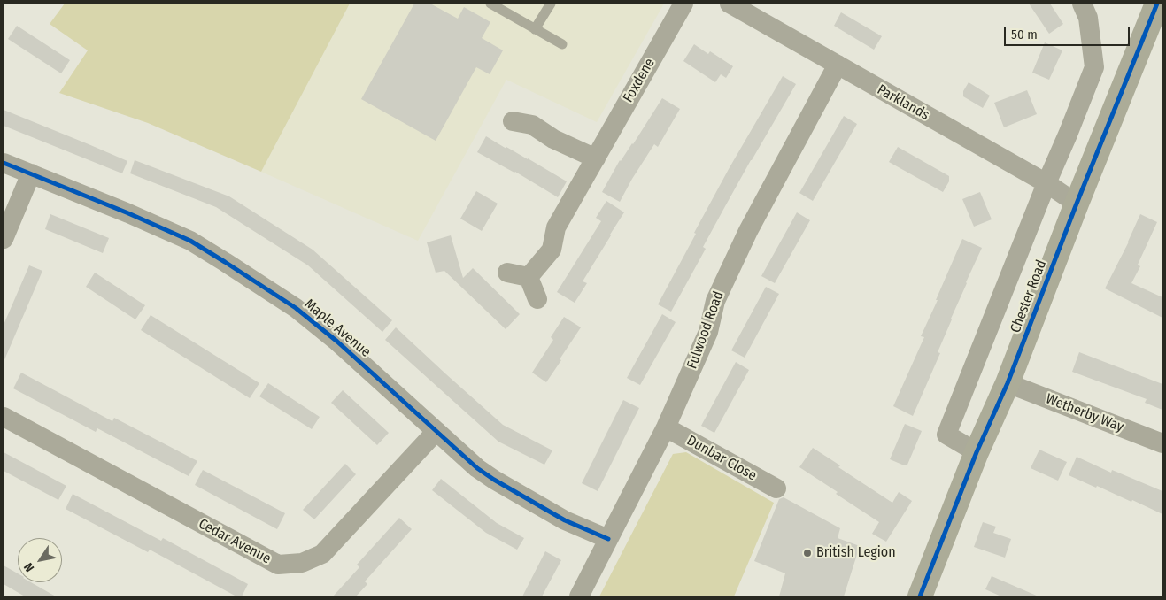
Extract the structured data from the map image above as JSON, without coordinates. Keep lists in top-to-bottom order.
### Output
{
  "streets": {
    "main road": ["Chester Road"],
    "street": [
      "Foxdene",
      "Parklands",
      "Maple Avenue",
      "Fulwood Road",
      "Wetherby Way",
      "Dunbar Close",
      "Cedar Avenue"
    ]
  },
  "crossings": [
    ["Parklands", "Chester Road"],
    ["Parklands", "Fulwood Road"],
    ["Chester Road", "Wetherby Way"],
    ["Maple Avenue", "Fulwood Road"],
    ["Maple Avenue", "Cedar Avenue"],
    ["Fulwood Road", "Dunbar Close"]
  ],
  "places": ["British Legion"],
  "scale_bar": "50 m",
  "north": "bottom left"
}
